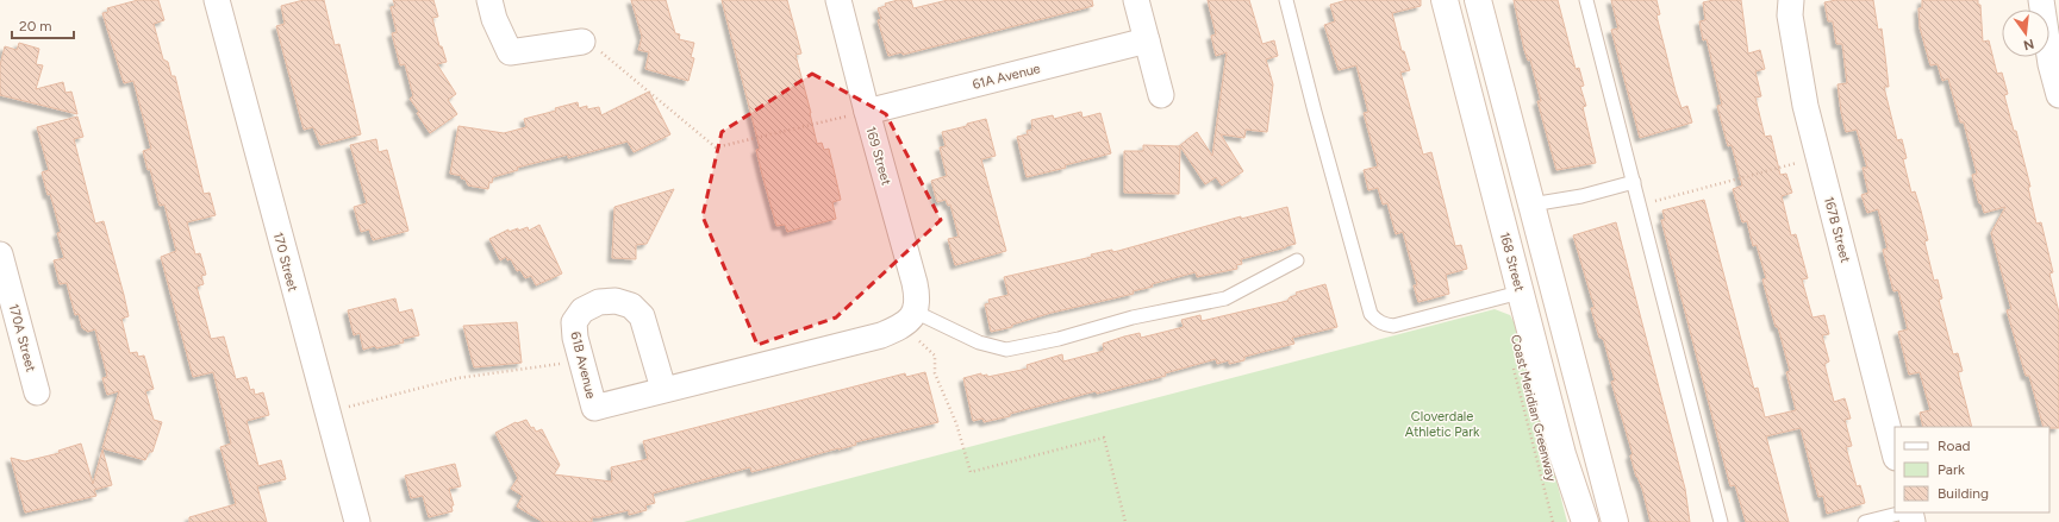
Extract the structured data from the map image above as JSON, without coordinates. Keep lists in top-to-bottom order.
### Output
{
  "streets": {
    "main road": ["168 Street"],
    "street": [
      "61A Avenue",
      "169 Street",
      "167B Street",
      "170 Street",
      "170A Street",
      "61B Avenue"
    ],
    "path": ["Coast Meridian Greenway"]
  },
  "crossings": [
    ["61A Avenue", "169 Street"],
    ["169 Street", "61B Avenue"]
  ],
  "parks": ["Cloverdale Athletic Park"],
  "legend": ["Road", "Park", "Building"],
  "scale_bar": "20 m",
  "north": "bottom"
}
